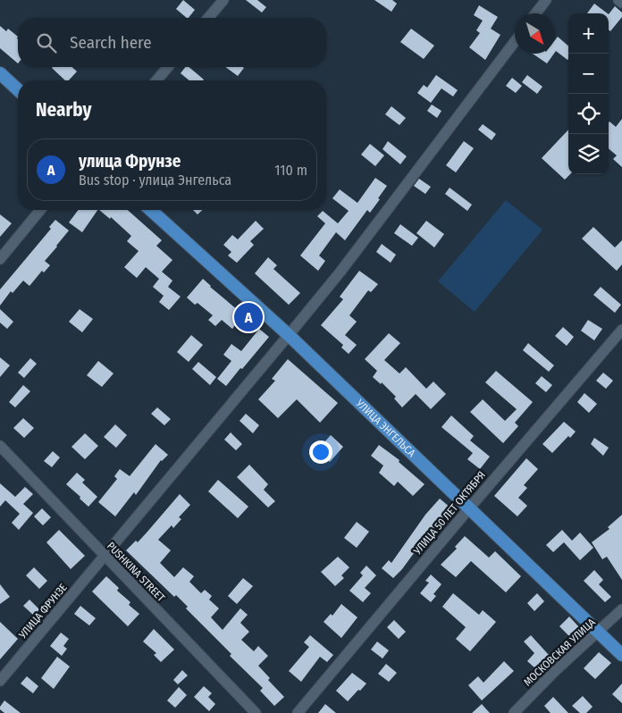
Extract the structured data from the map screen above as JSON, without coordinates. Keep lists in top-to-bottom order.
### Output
{
  "streets": {
    "main road": ["УЛИЦА ЭНГЕЛЬСА"],
    "street": [
      "УЛИЦА 50 ЛЕТ ОКТЯБРЯ",
      "PUSHKINA STREET",
      "УЛИЦА ФРУНЗЕ",
      "МОСКОВСКАЯ УЛИЦА"
    ]
  },
  "crossings": [
    ["УЛИЦА ЭНГЕЛЬСА", "УЛИЦА 50 ЛЕТ ОКТЯБРЯ"],
    ["УЛИЦА ЭНГЕЛЬСА", "УЛИЦА ФРУНЗЕ"],
    ["УЛИЦА ЭНГЕЛЬСА", "МОСКОВСКАЯ УЛИЦА"],
    ["PUSHKINA STREET", "УЛИЦА ФРУНЗЕ"]
  ],
  "north": "bottom right",
  "page": {
    "map_buttons": ["+", "−"],
    "search": "Search here",
    "heading": "Nearby",
    "list": [
      {
        "mark": "A",
        "name": "улица Фрунзе",
        "note": "Bus stop · улица Энгельса",
        "value": "110 m"
      }
    ],
    "pins": "A"
  }
}
